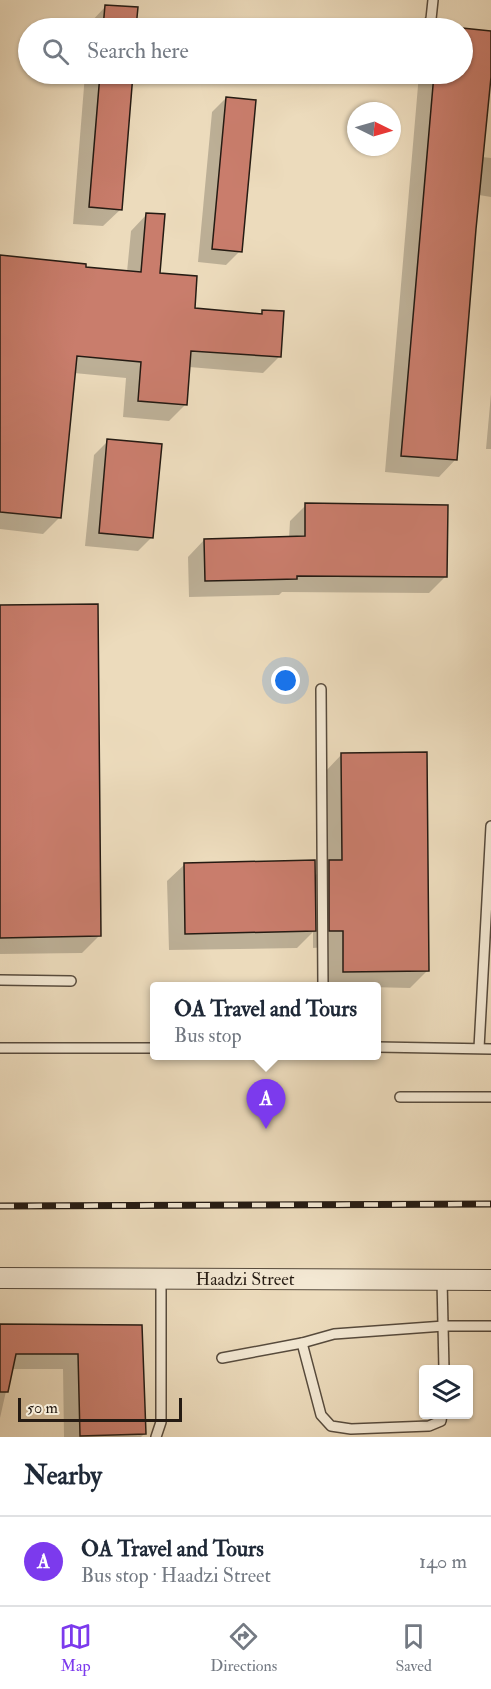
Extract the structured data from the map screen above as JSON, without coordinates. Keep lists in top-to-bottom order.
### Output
{
  "streets": {
    "street": ["Haadzi Street"]
  },
  "scale_bar": "50 m",
  "north": "right",
  "page": {
    "search": "Search here",
    "popup": ["OA Travel and Tours", "Bus stop"],
    "pins": "A",
    "scale": "50 m",
    "heading": "Nearby",
    "list": [
      {
        "mark": "A",
        "name": "OA Travel and Tours",
        "note": "Bus stop · Haadzi Street",
        "value": "140 m"
      }
    ],
    "nav": ["Map", "Directions", "Saved"]
  }
}
